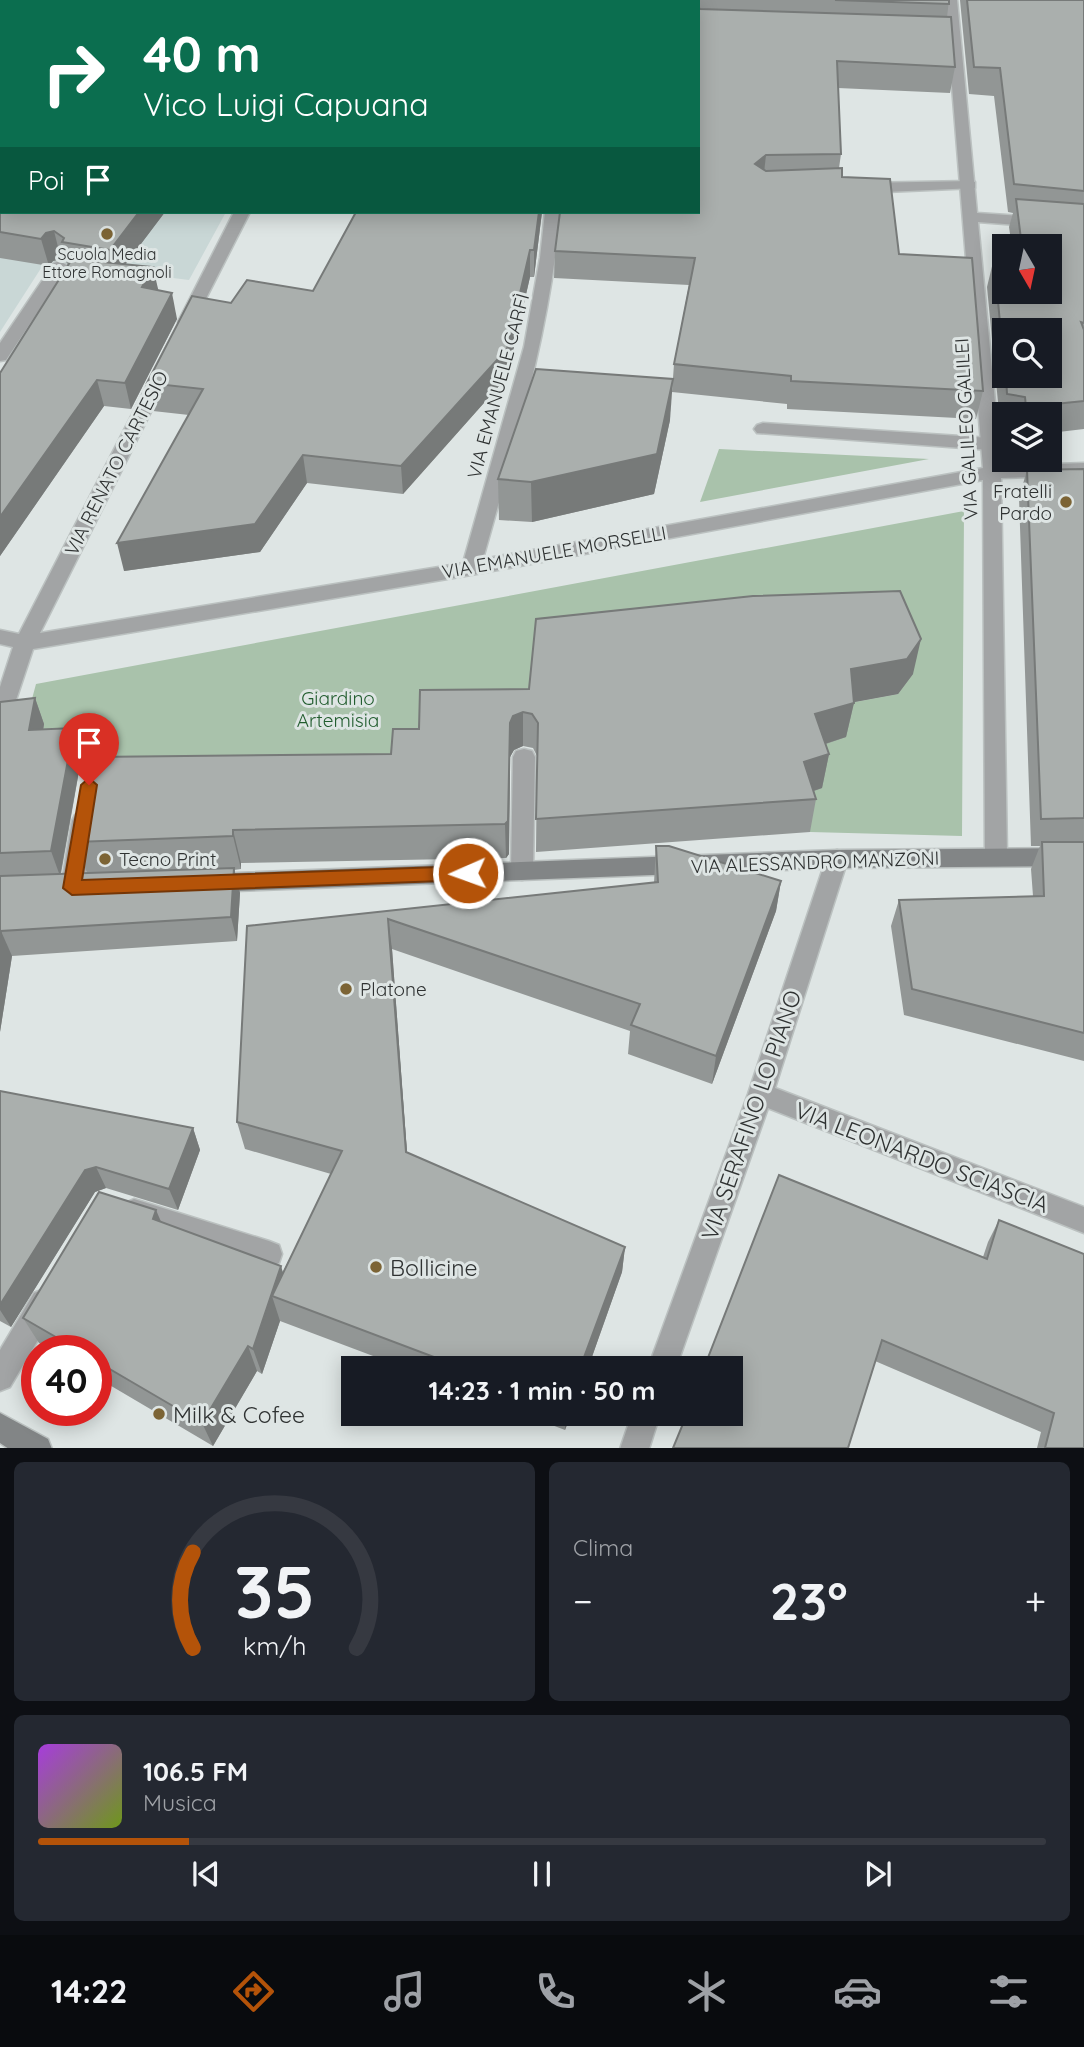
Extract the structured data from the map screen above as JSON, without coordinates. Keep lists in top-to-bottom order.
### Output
{
  "streets": {
    "street": [
      "VIA EMANUELE CARFÌ",
      "VIA GALILEO GALILEI",
      "VIA RENATO CARTESIO",
      "VIA EMANUELE MORSELLI",
      "VIA ALESSANDRO MANZONI",
      "VIA SERAFINO LO PIANO",
      "VIA LEONARDO SCIASCIA"
    ]
  },
  "crossings": [
    ["VIA EMANUELE CARFÌ", "VIA EMANUELE MORSELLI"],
    ["VIA GALILEO GALILEI", "VIA EMANUELE MORSELLI"],
    ["VIA GALILEO GALILEI", "VIA ALESSANDRO MANZONI"],
    ["VIA RENATO CARTESIO", "VIA EMANUELE MORSELLI"],
    ["VIA ALESSANDRO MANZONI", "VIA SERAFINO LO PIANO"],
    ["VIA SERAFINO LO PIANO", "VIA LEONARDO SCIASCIA"]
  ],
  "parks": ["Giardino Artemisia"],
  "places": [
    "Scuola Media Ettore Romagnoli",
    "Fratelli Pardo",
    "Tecno Print",
    "Platone",
    "Bollicine",
    "Milk & Cofee"
  ],
  "north": "bottom",
  "page": {
    "turn": ["40 m", "Vico Luigi Capuana"],
    "then": "Poi",
    "limit": "40",
    "trip": "14:23 · 1 min · 50 m",
    "tile": "Clima",
    "heat": ["−", "23°", "+"],
    "song": ["106.5 FM", "Musica"],
    "tabs": "14:22",
    "gauge": ["35", "km/h"]
  }
}
